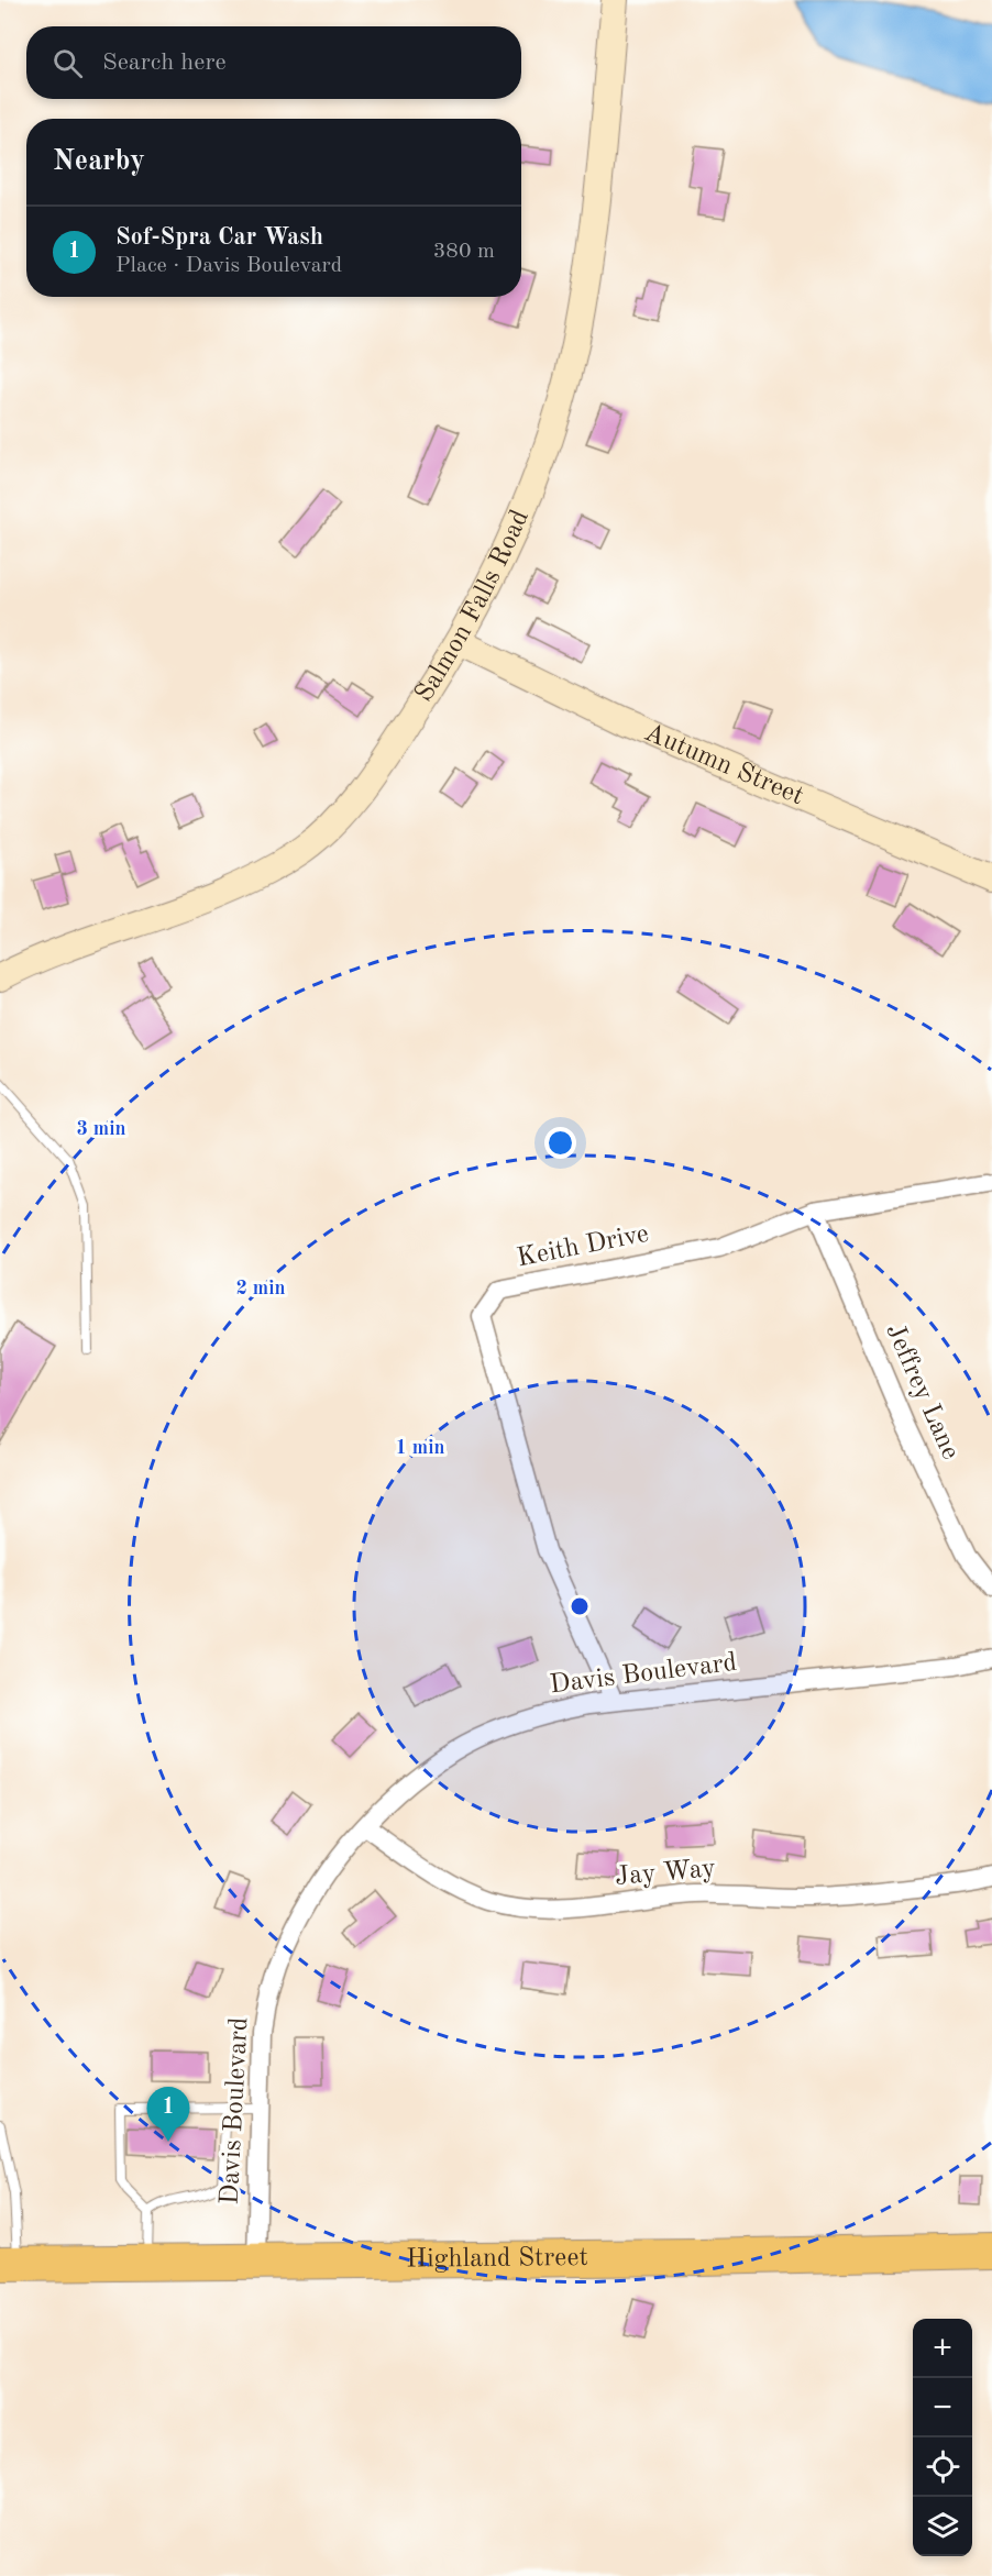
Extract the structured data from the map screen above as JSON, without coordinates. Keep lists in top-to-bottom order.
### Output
{
  "streets": {
    "highway": ["Highland Street"],
    "street": [
      "Salmon Falls Road",
      "Autumn Street",
      "Keith Drive",
      "Jeffrey Lane",
      "Davis Boulevard",
      "Jay Way"
    ]
  },
  "crossings": [
    ["Salmon Falls Road", "Autumn Street"],
    ["Keith Drive", "Jeffrey Lane"],
    ["Keith Drive", "Davis Boulevard"],
    ["Davis Boulevard", "Jay Way"],
    ["Davis Boulevard", "Highland Street"]
  ],
  "page": {
    "search": "Search here",
    "heading": "Nearby",
    "list": [
      {
        "mark": "1",
        "name": "Sof-Spra Car Wash",
        "note": "Place · Davis Boulevard",
        "value": "380 m"
      }
    ],
    "pins": "1",
    "map_buttons": ["+", "−"]
  },
  "rings": ["3 min", "2 min", "1 min"]
}
